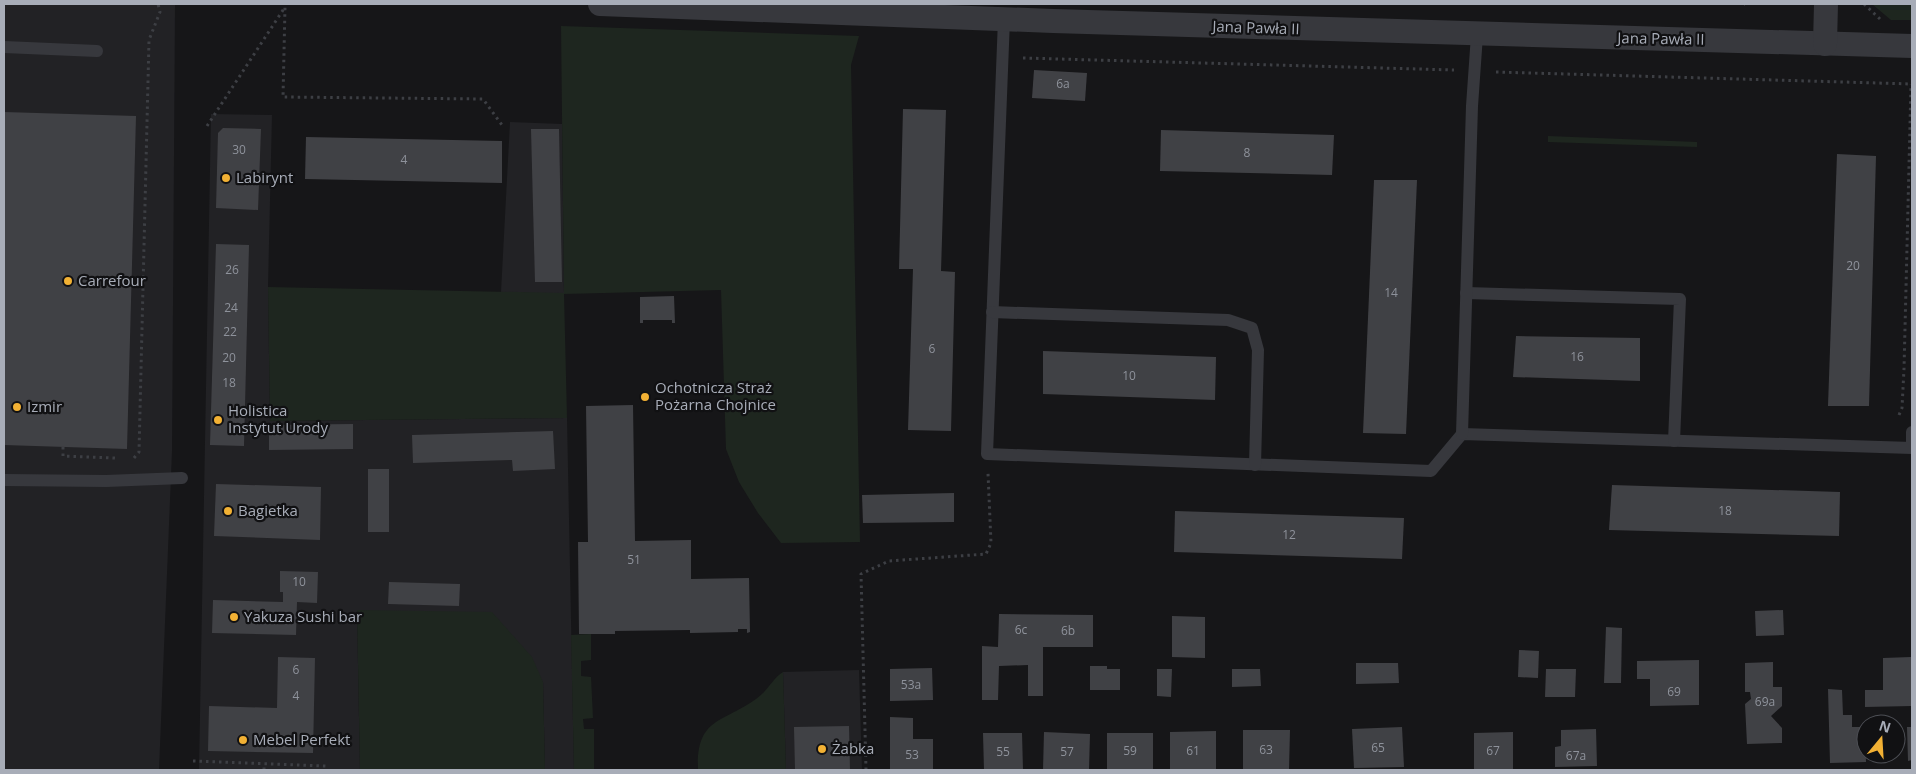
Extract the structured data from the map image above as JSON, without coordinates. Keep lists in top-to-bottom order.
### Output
{
  "streets": {
    "street": ["Jana Pawła II"]
  },
  "places": [
    "Labirynt",
    "Carrefour",
    "Ochotnicza Straż Pożarna Chojnice",
    "Izmir",
    "Holistica Instytut Urody",
    "Bagietka",
    "Yakuza Sushi bar",
    "Mebel Perfekt",
    "Żabka"
  ],
  "house_numbers": [
    "6a",
    "30",
    "8",
    "4",
    "20",
    "26",
    "14",
    "24",
    "22",
    "6",
    "16",
    "20",
    "10",
    "18",
    "18",
    "12",
    "51",
    "10",
    "6c",
    "6b",
    "6",
    "53a",
    "69",
    "4",
    "69a",
    "65",
    "63",
    "59",
    "61",
    "67",
    "55",
    "57",
    "53",
    "67a"
  ],
  "north": "top"
}
